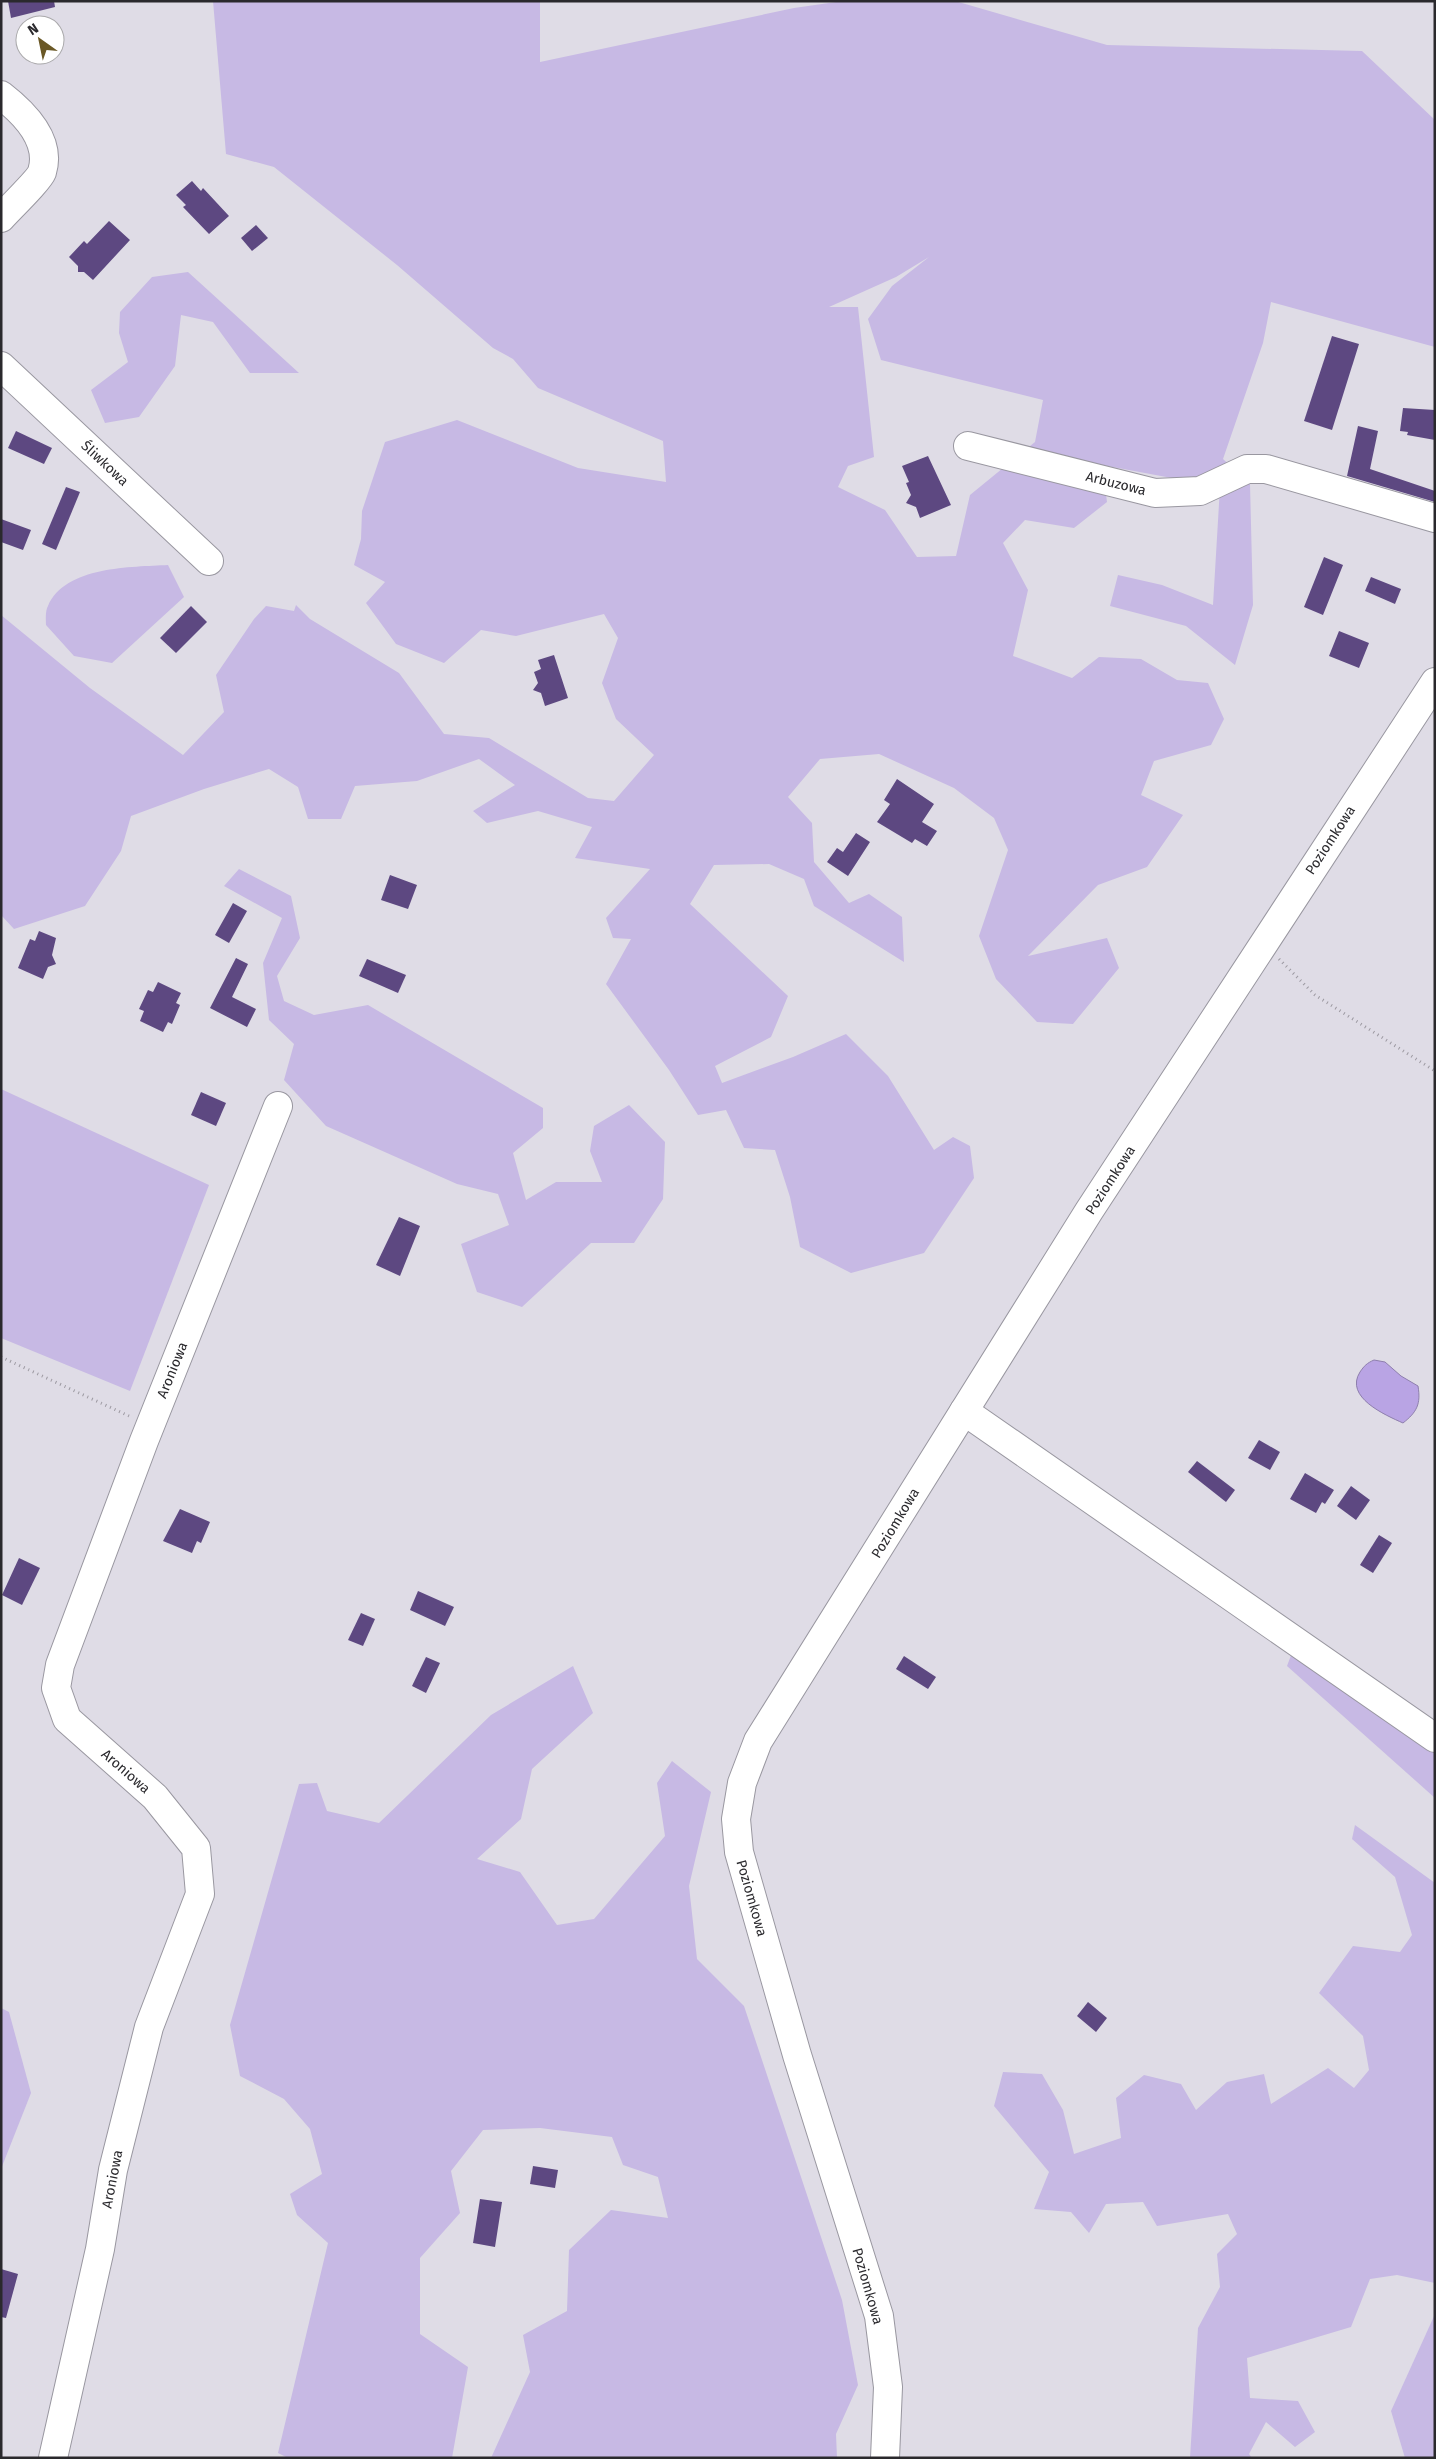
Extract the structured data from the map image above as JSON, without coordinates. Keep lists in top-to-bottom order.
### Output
{
  "streets": {
    "street": [
      "Śliwkowa",
      "Arbuzowa",
      "Poziomkowa",
      "Aroniowa"
    ]
  },
  "north": "top left"
}
